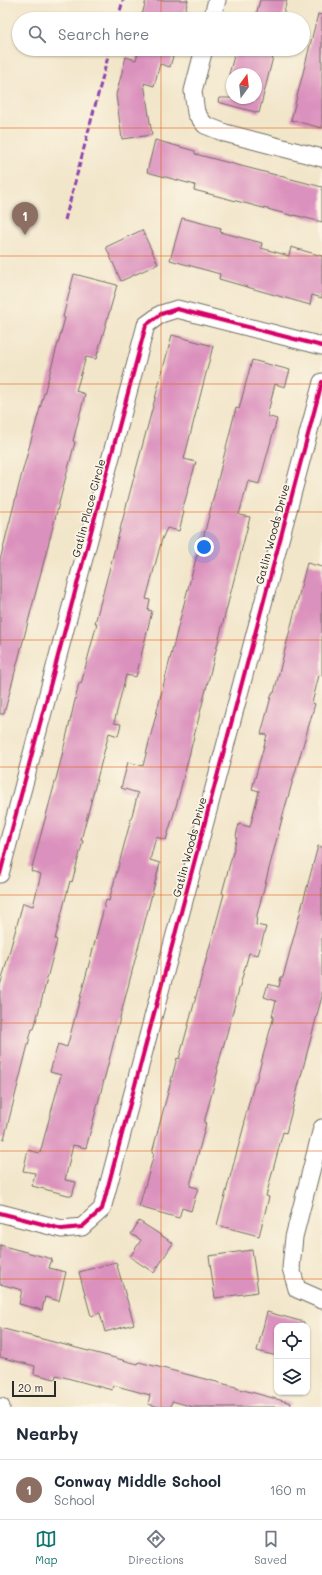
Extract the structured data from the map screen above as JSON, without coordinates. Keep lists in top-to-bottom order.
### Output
{
  "streets": {
    "street": ["Gatlin Place Circle", "Gatlin Woods Drive"]
  },
  "scale_bar": "20 m",
  "north": "top",
  "page": {
    "search": "Search here",
    "pins": "1",
    "scale": "20 m",
    "heading": "Nearby",
    "list": [
      {
        "mark": "1",
        "name": "Conway Middle School",
        "note": "School",
        "value": "160 m"
      }
    ],
    "nav": ["Map", "Directions", "Saved"]
  }
}
